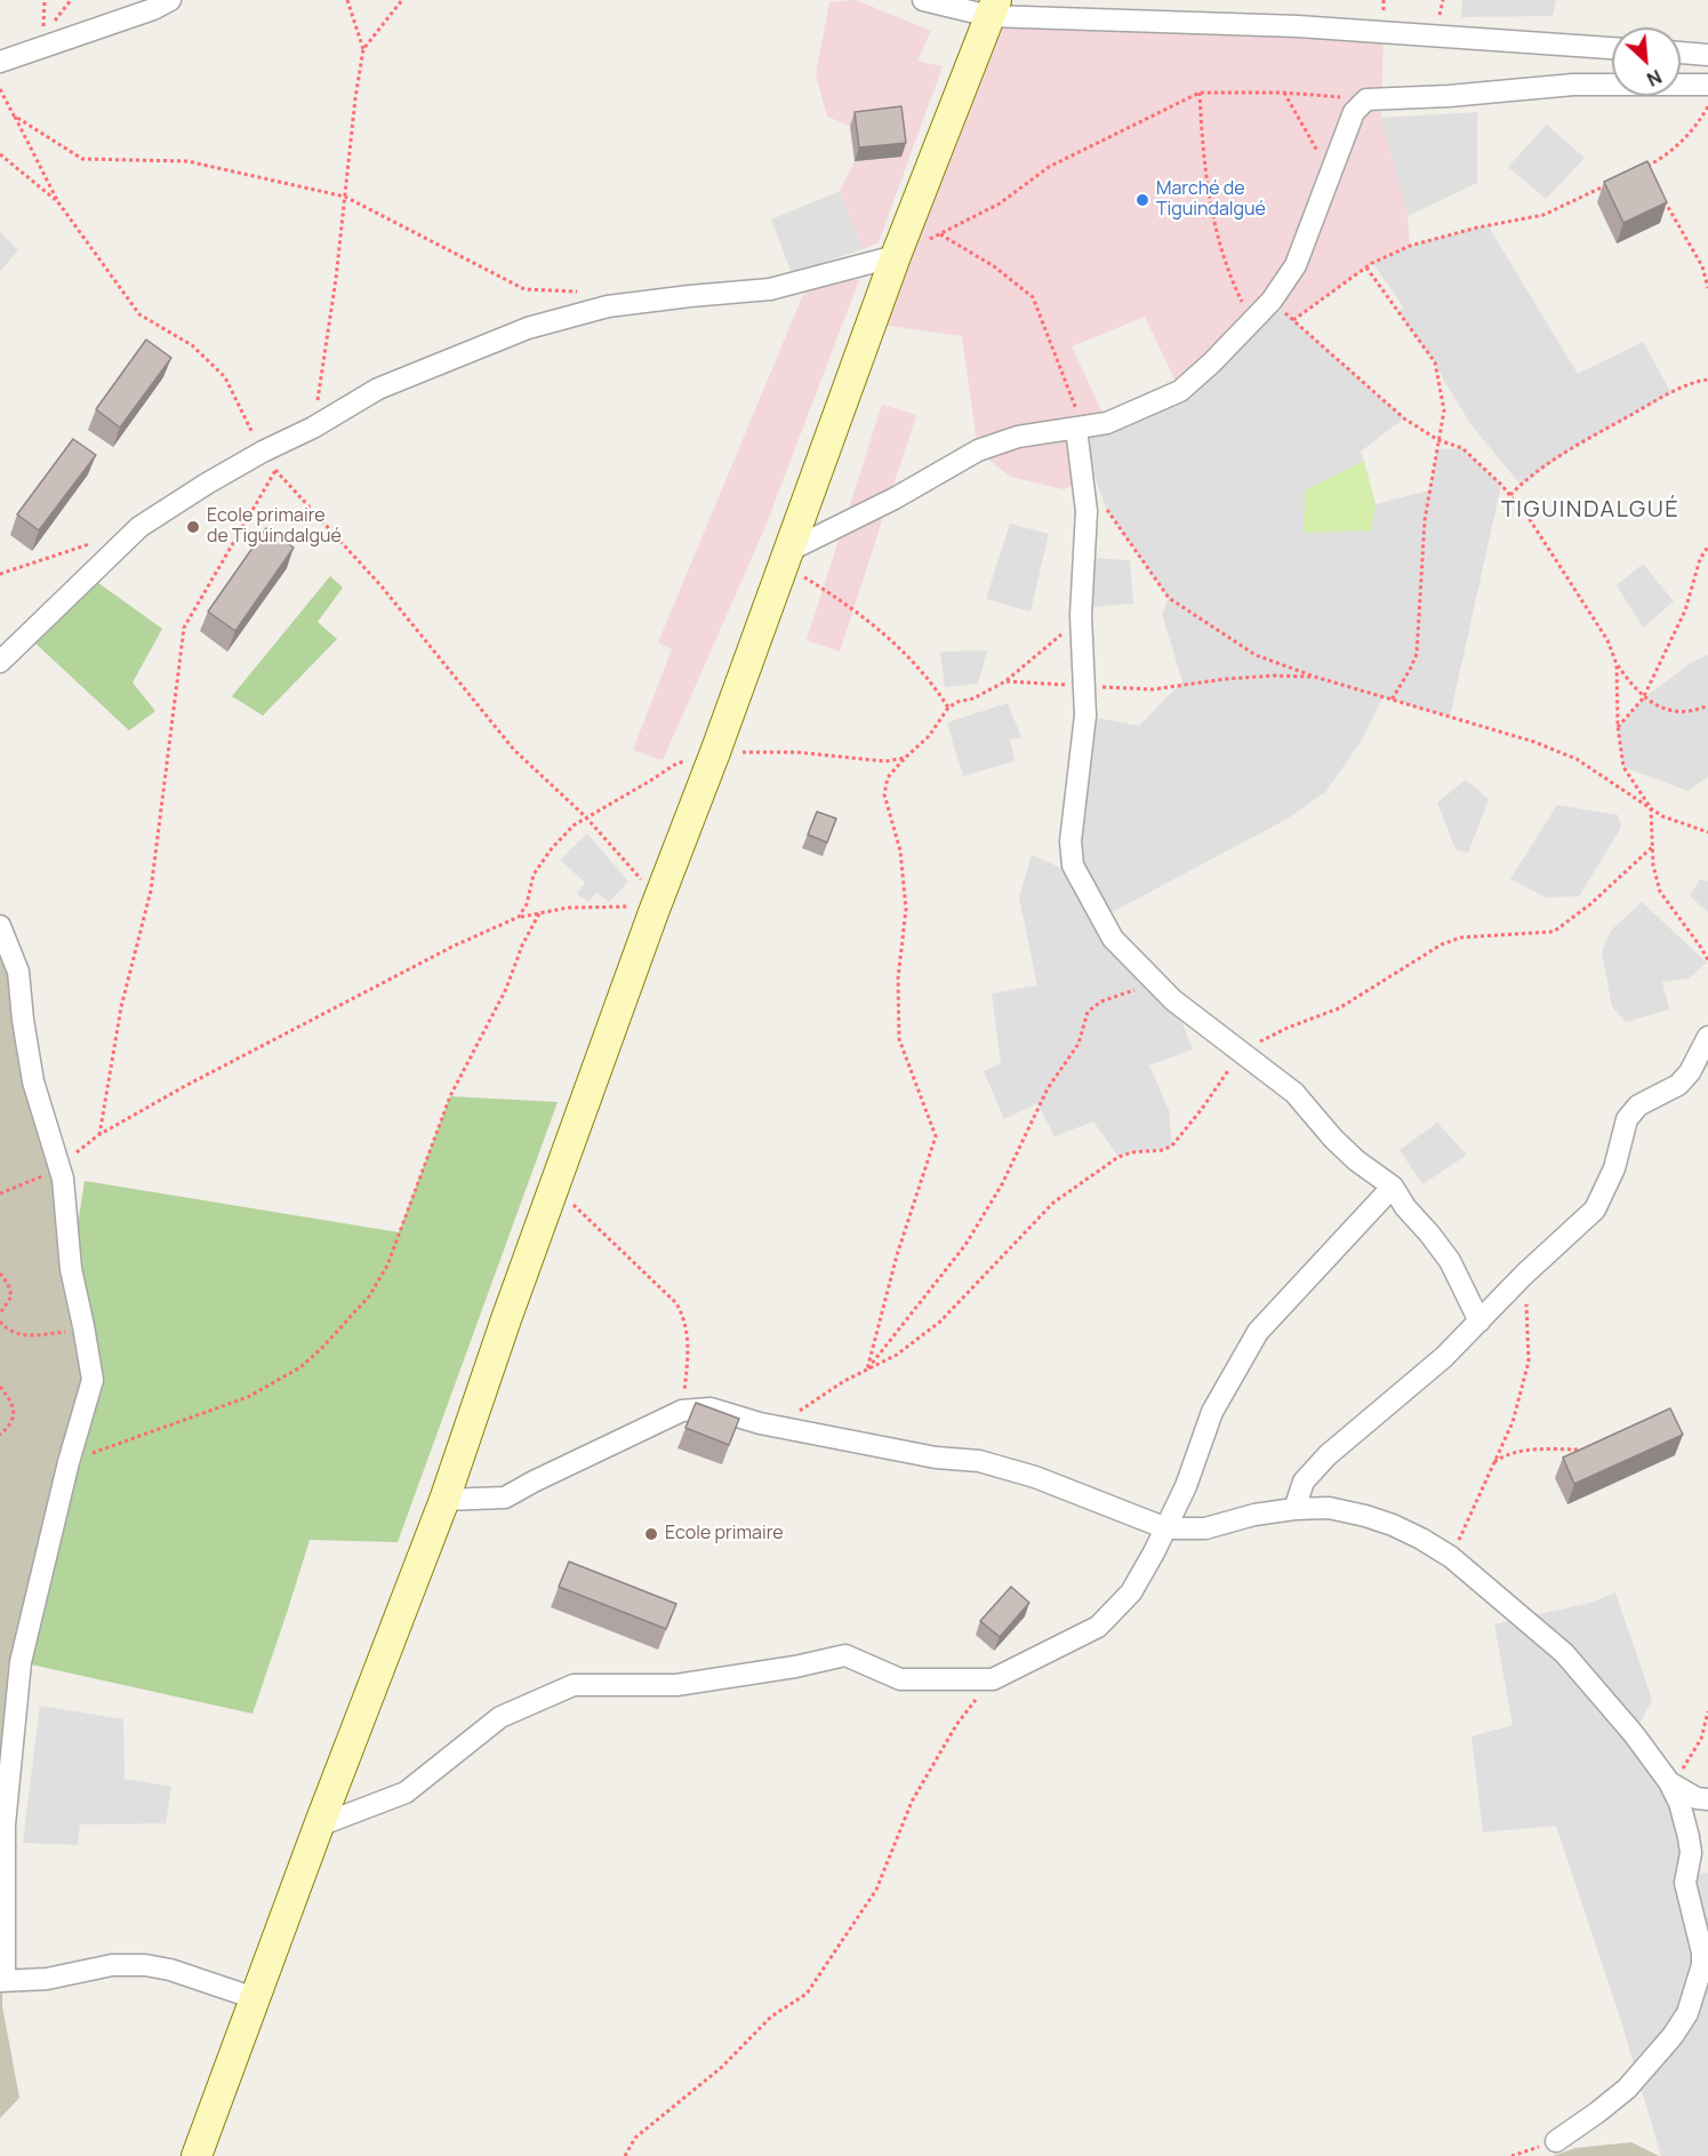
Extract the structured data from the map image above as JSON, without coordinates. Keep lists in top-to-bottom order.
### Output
{
  "districts": ["TIGUINDALGUÉ"],
  "places": ["Marché de Tiguindalgué", "Ecole primaire de Tiguindalgué", "Ecole primaire"],
  "north": "bottom right"
}
